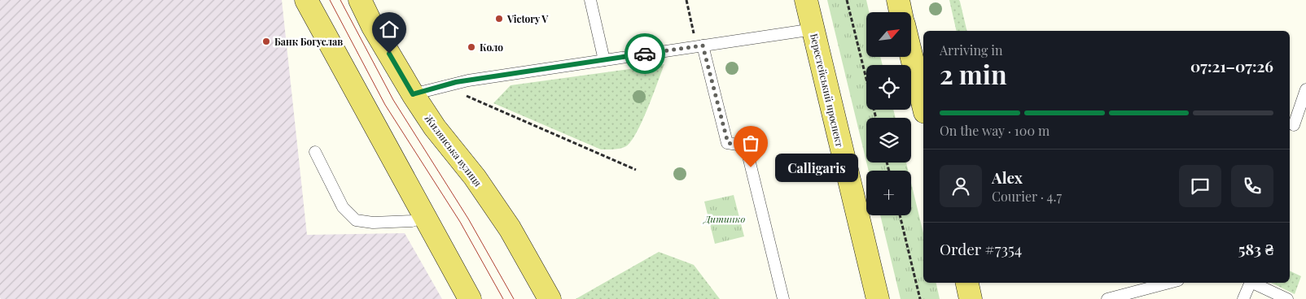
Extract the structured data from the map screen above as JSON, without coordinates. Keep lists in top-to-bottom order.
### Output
{
  "streets": {
    "main road": ["Берестейський проспект", "Жилянська вулиця"]
  },
  "parks": ["Дитинко"],
  "places": [
    "Victory V",
    "Банк Богуслав",
    "Коло",
    "Calligaris"
  ],
  "north": "top right",
  "page": {
    "map_buttons": "+",
    "heading": ["2 min", "Arriving in", "07:21–07:26"],
    "panel": [
      "Alex",
      "Courier · 4.7",
      "Order #7354",
      "583 ₴"
    ],
    "bar": "On the way · 100 m",
    "bubble": "Calligaris"
  }
}
